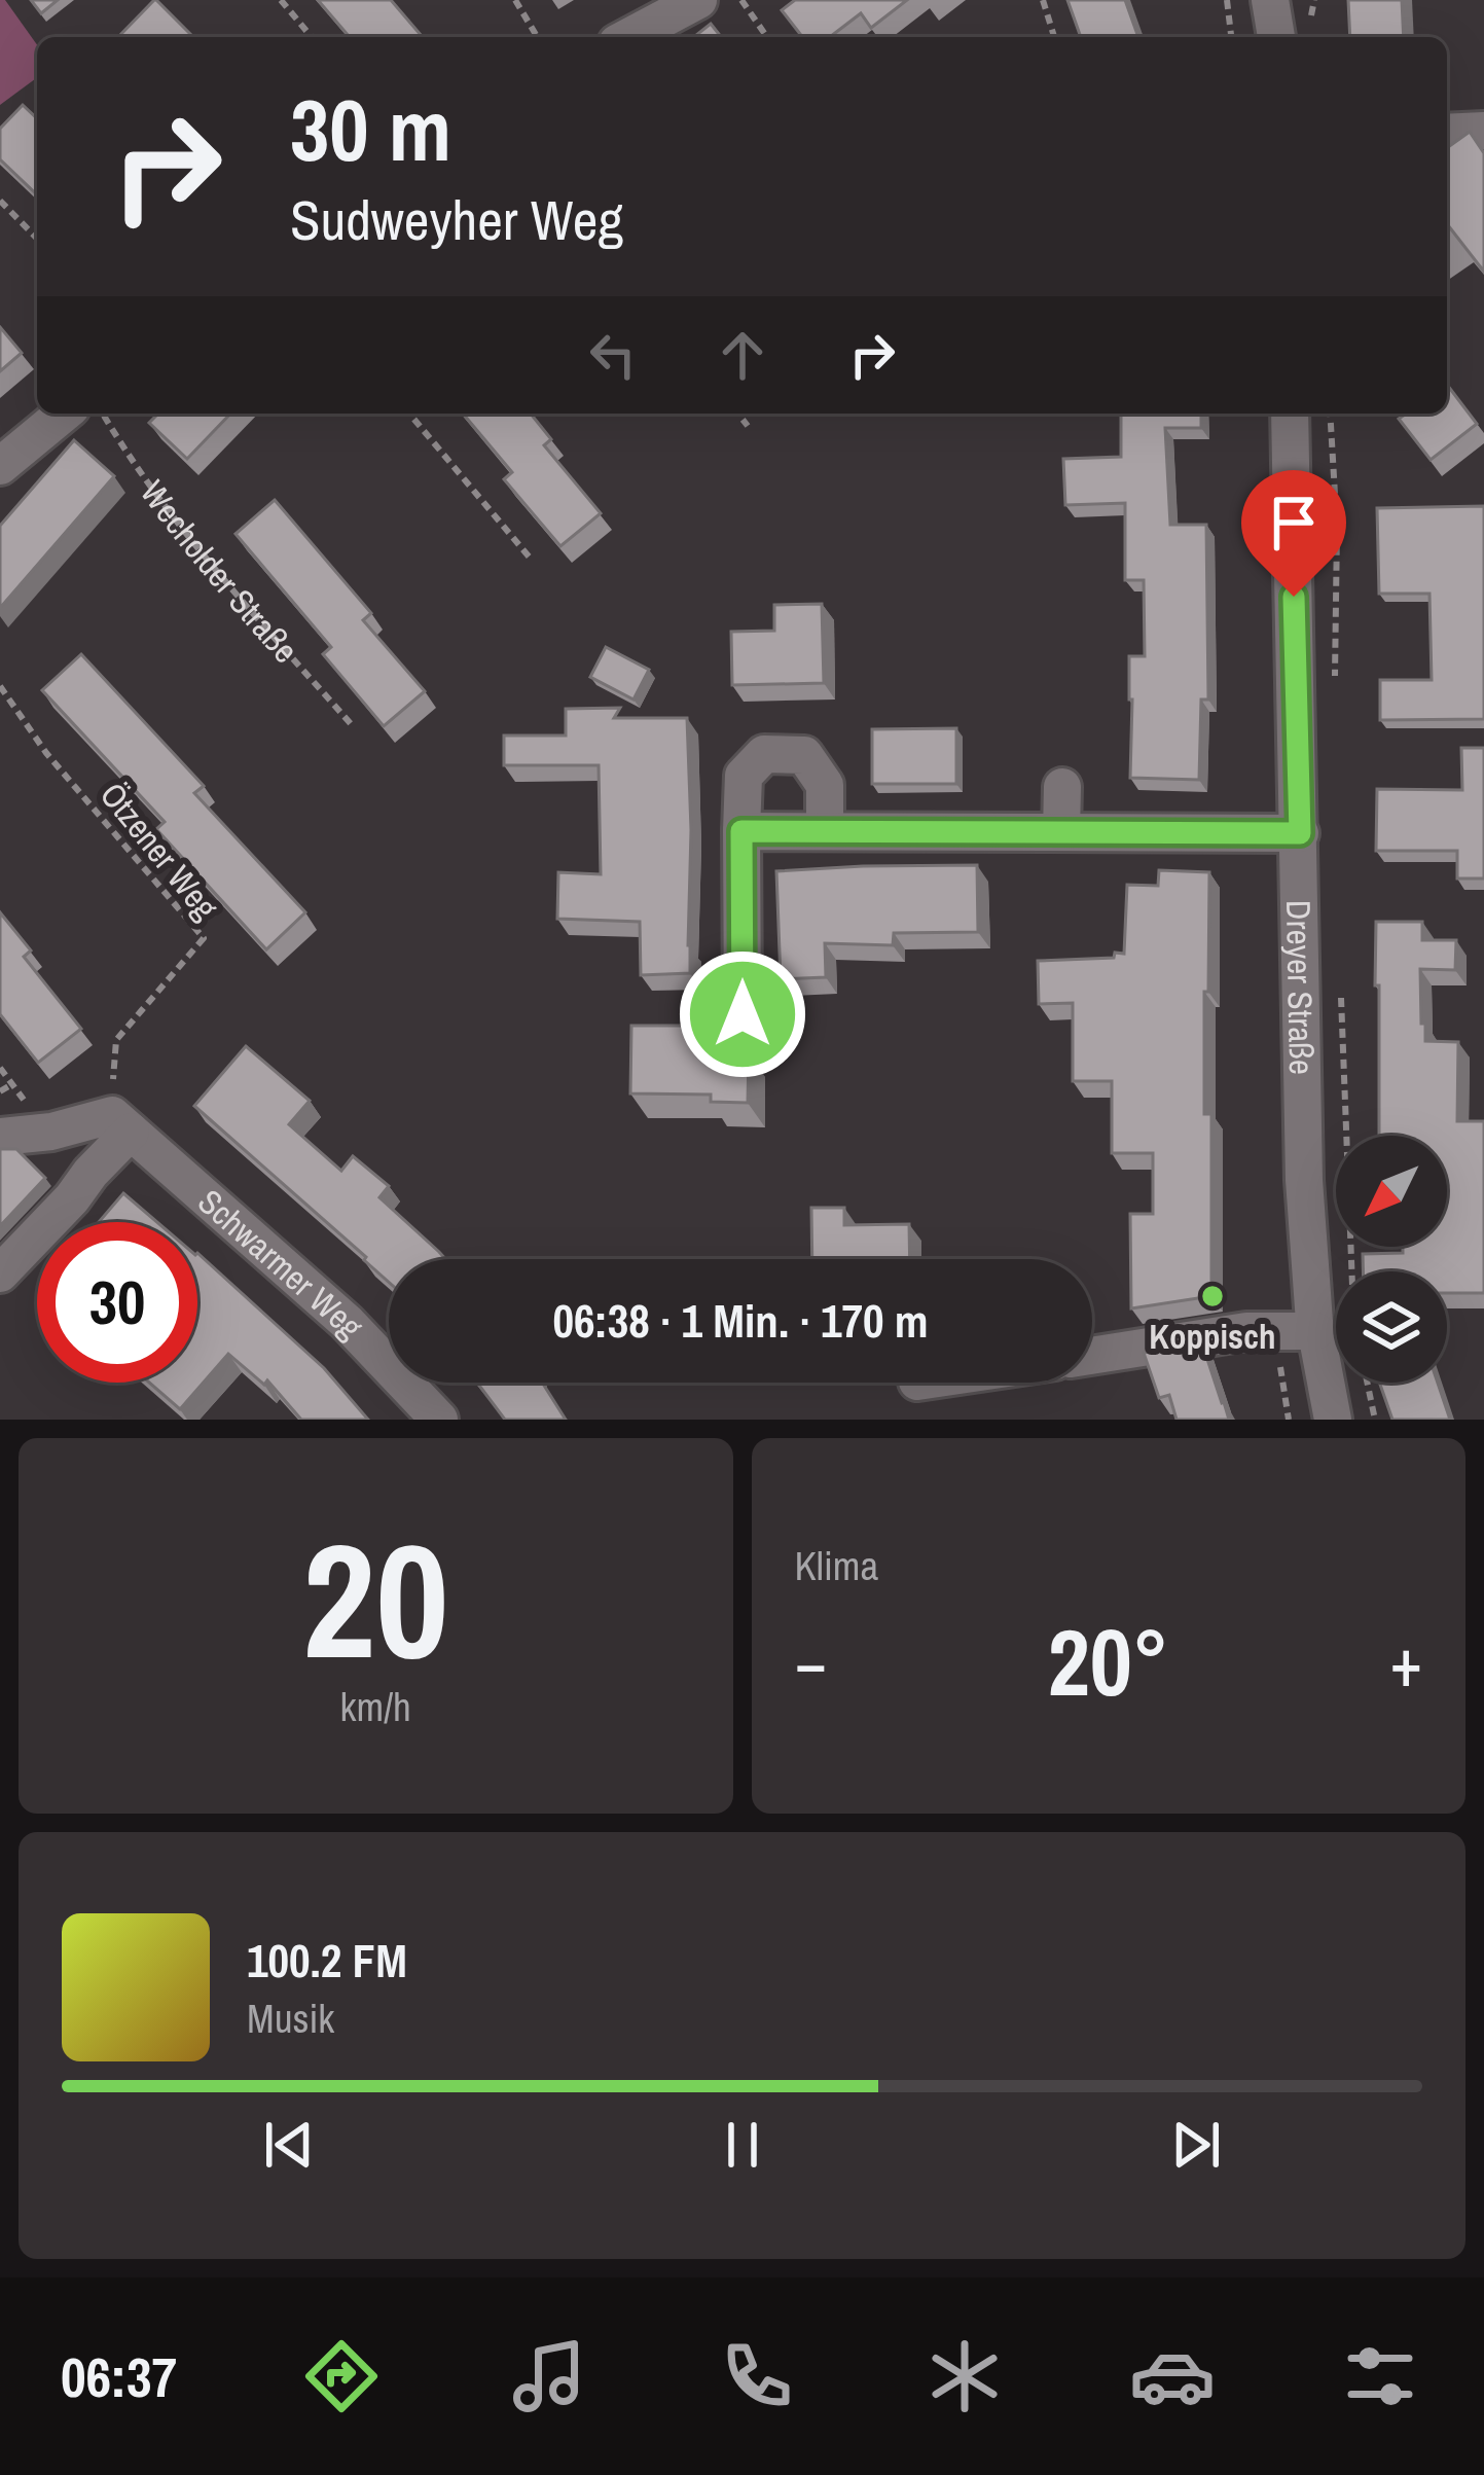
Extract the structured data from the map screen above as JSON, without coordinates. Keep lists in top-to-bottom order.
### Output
{
  "streets": {
    "street": ["Dreyer Straße", "Schwarmer Weg"],
    "path": ["Wecholder Straße", "Ötzener Weg"]
  },
  "crossings": [
    ["Ötzener Weg", "Schwarmer Weg"]
  ],
  "places": ["Koppisch"],
  "north": "bottom left",
  "page": {
    "turn": ["30 m", "Sudweyher Weg"],
    "limit": "30",
    "trip": "06:38 · 1 Min. · 170 m",
    "tile": [
      ["20", "km/h"],
      "Klima"
    ],
    "heat": ["−", "20°", "+"],
    "song": ["100.2 FM", "Musik"],
    "tabs": "06:37"
  }
}
